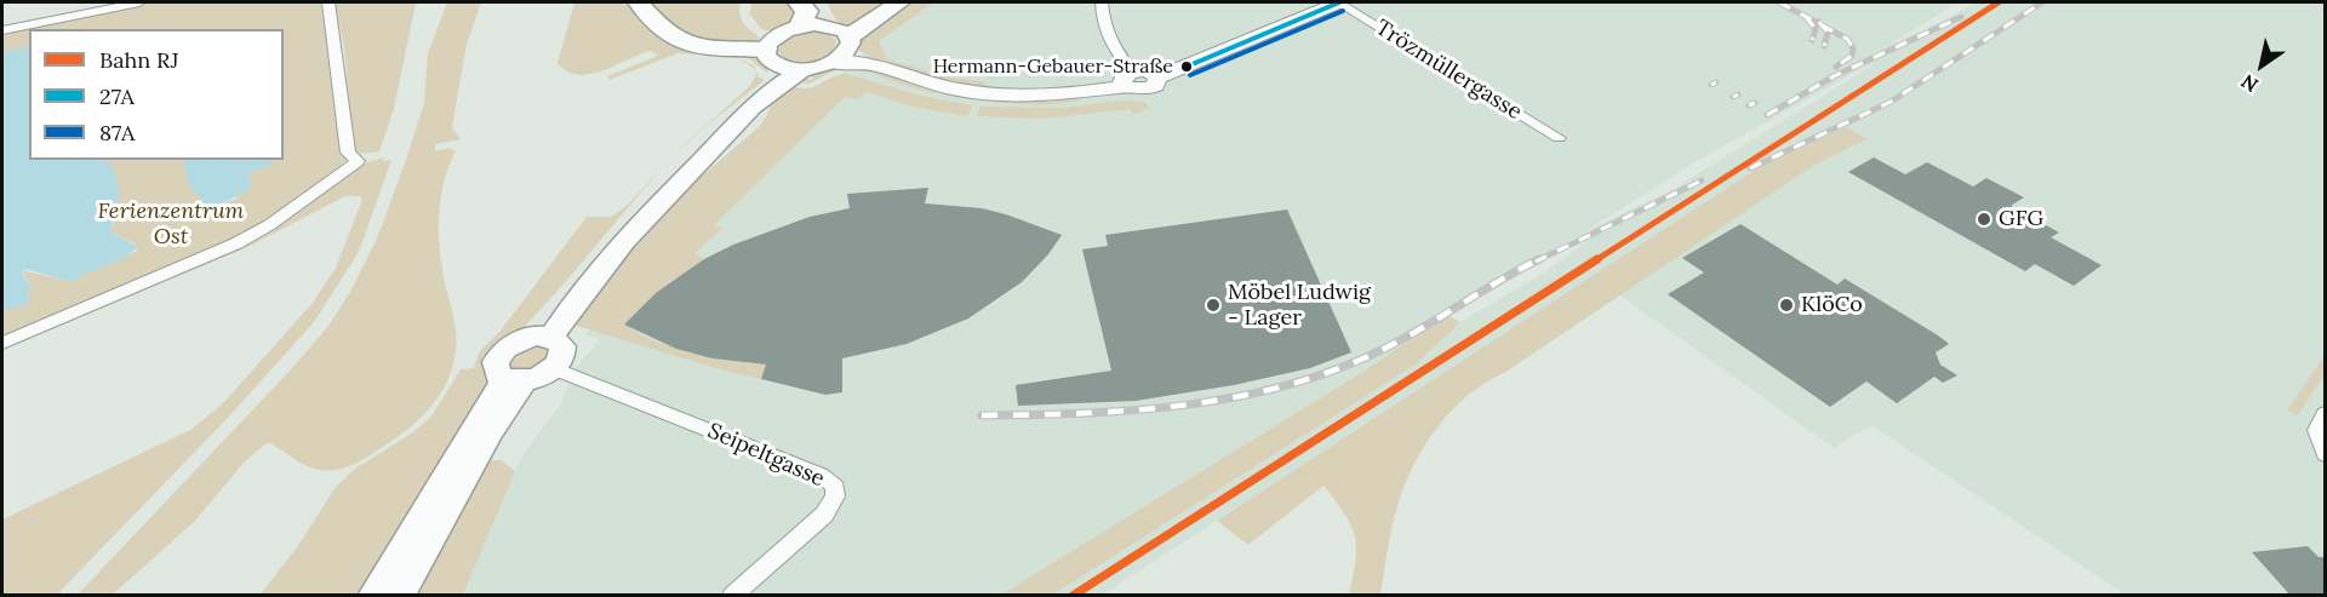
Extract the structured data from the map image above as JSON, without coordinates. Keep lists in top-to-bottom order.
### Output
{
  "streets": {
    "street": ["Trözmüllergasse", "Seipeltgasse"]
  },
  "parks": ["Ferienzentrum Ost"],
  "places": [
    "Hermann-Gebauer-Straße",
    "GFG",
    "Möbel Ludwig - Lager",
    "KlöCo"
  ],
  "lines": ["rail line RJ", "transit line 27A", "transit line 87A"],
  "legend": ["Bahn RJ", "27A", "87A"],
  "north": "bottom left"
}
